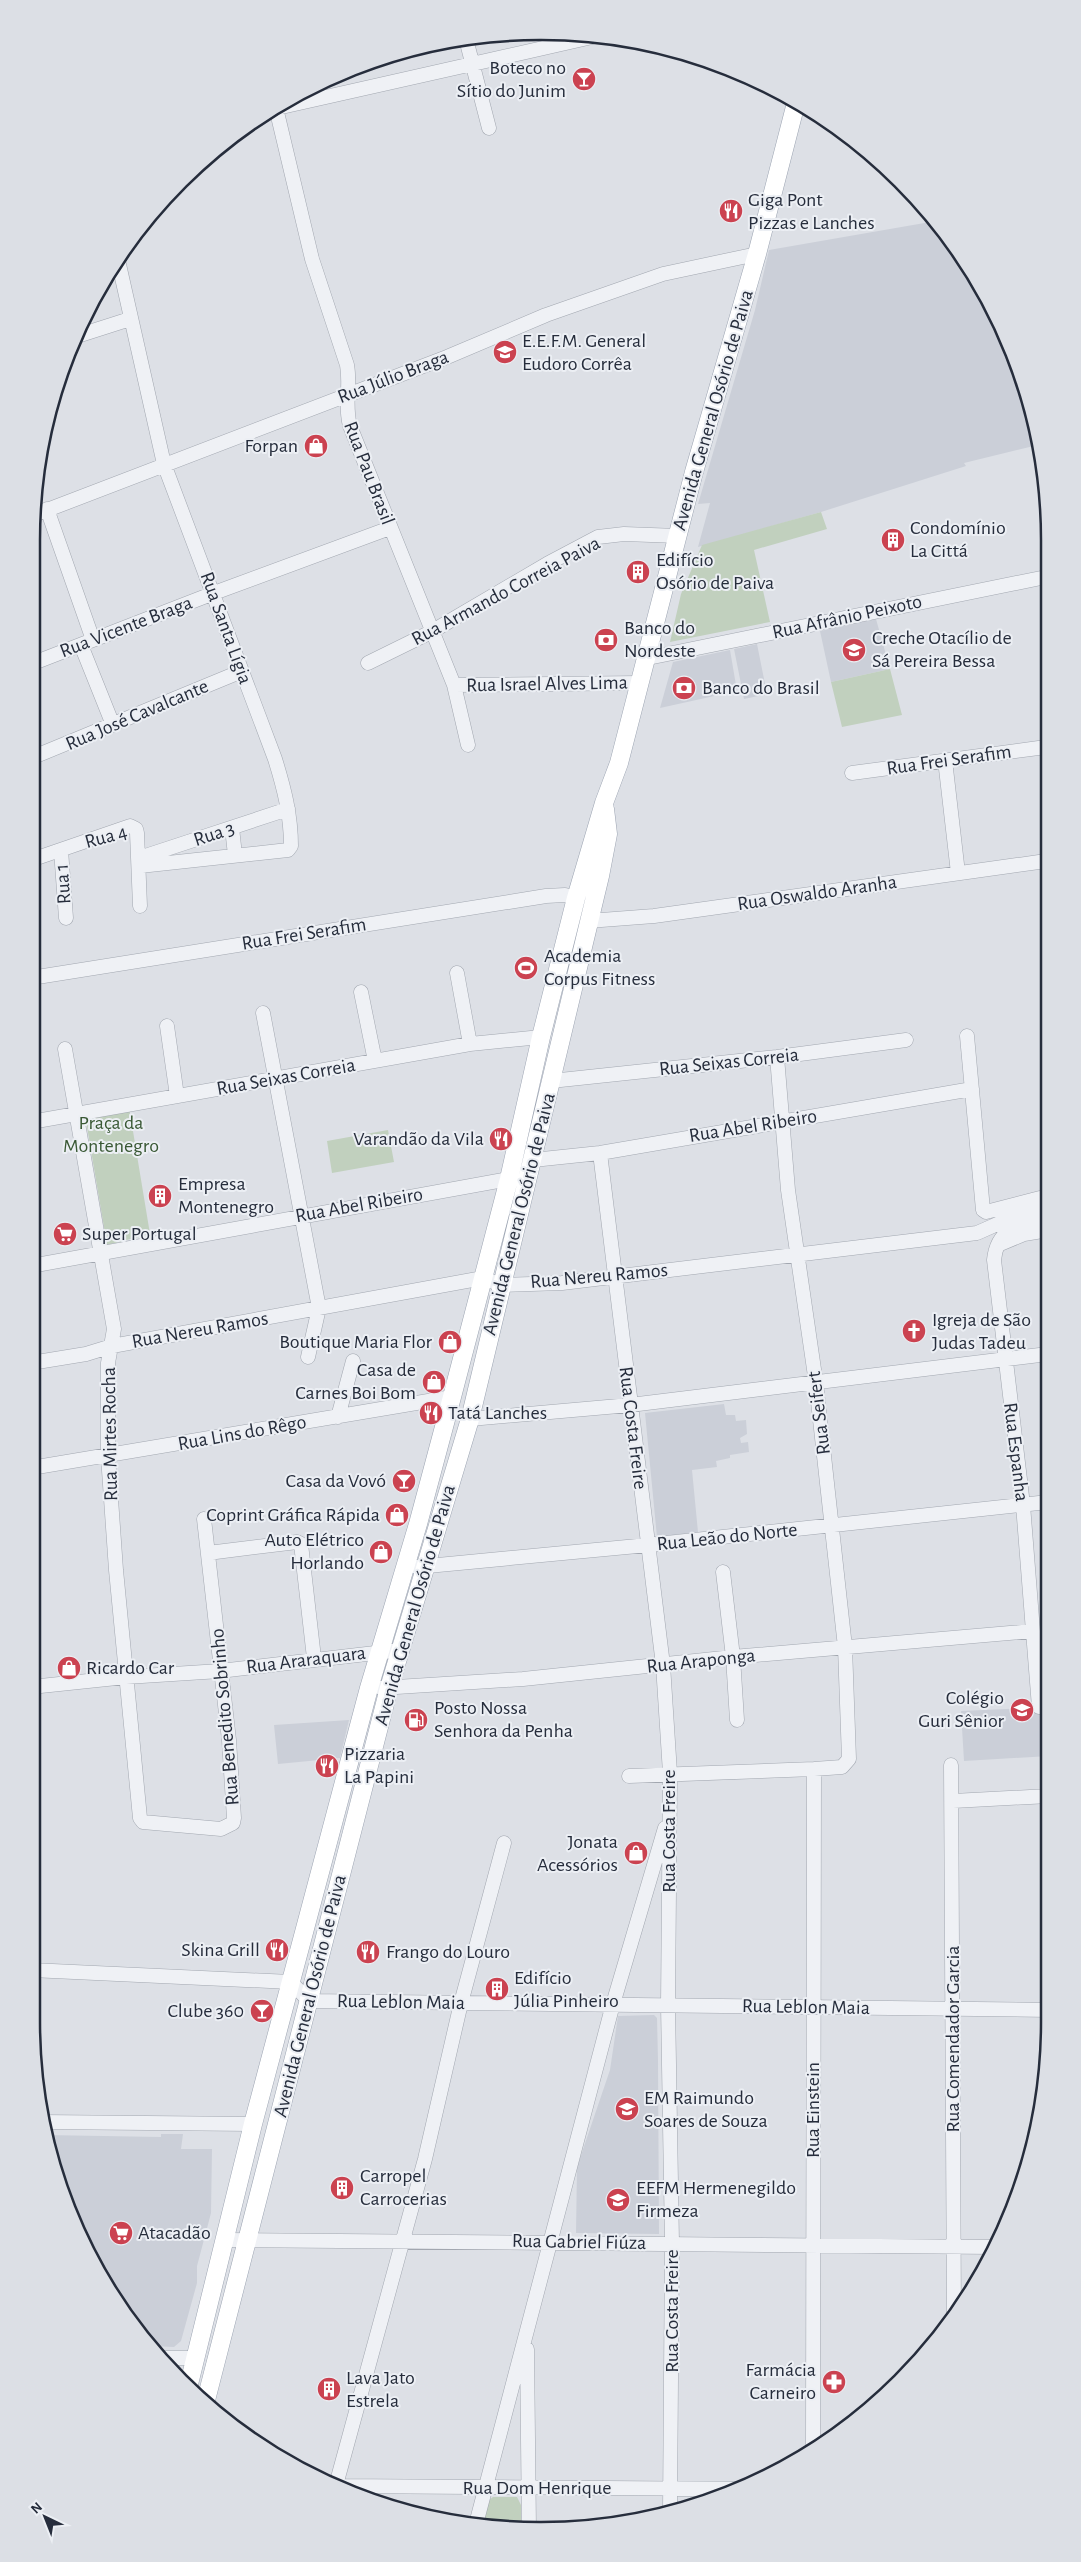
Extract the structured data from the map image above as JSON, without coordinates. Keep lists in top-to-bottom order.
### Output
{
  "streets": {
    "main road": ["Avenida General Osório de Paiva"],
    "street": [
      "Rua Júlio Braga",
      "Rua Pau Brasil",
      "Rua Armando Correia Paiva",
      "Rua Afrânio Peixoto",
      "Rua Vicente Braga",
      "Rua Santa Lígia",
      "Rua Israel Alves Lima",
      "Rua José Cavalcante",
      "Rua Frei Serafim",
      "Rua 3",
      "Rua 4",
      "Rua 1",
      "Rua Oswaldo Aranha",
      "Rua Seixas Correia",
      "Rua Abel Ribeiro",
      "Rua Nereu Ramos",
      "Rua Seifert",
      "Rua Costa Freire",
      "Rua Lins do Rêgo",
      "Rua Mirtes Rocha",
      "Rua Espanha",
      "Rua Leão do Norte",
      "Rua Araraquara",
      "Rua Araponga",
      "Rua Benedito Sobrinho",
      "Rua Leblon Maia",
      "Rua Comendador Garcia",
      "Rua Einstein",
      "Rua Gabriel Fiúza",
      "Rua Dom Henrique"
    ]
  },
  "crossings": [
    ["Rua Júlio Braga", "Avenida General Osório de Paiva"],
    ["Rua Júlio Braga", "Rua Pau Brasil"],
    ["Rua Júlio Braga", "Rua Santa Lígia"],
    ["Avenida General Osório de Paiva", "Rua Armando Correia Paiva"],
    ["Avenida General Osório de Paiva", "Rua Afrânio Peixoto"],
    ["Avenida General Osório de Paiva", "Rua Israel Alves Lima"],
    ["Avenida General Osório de Paiva", "Rua Frei Serafim"],
    ["Avenida General Osório de Paiva", "Rua Oswaldo Aranha"],
    ["Avenida General Osório de Paiva", "Rua Seixas Correia"],
    ["Avenida General Osório de Paiva", "Rua Abel Ribeiro"],
    ["Avenida General Osório de Paiva", "Rua Nereu Ramos"],
    ["Avenida General Osório de Paiva", "Rua Lins do Rêgo"],
    ["Avenida General Osório de Paiva", "Rua Leão do Norte"],
    ["Avenida General Osório de Paiva", "Rua Araraquara"],
    ["Avenida General Osório de Paiva", "Rua Araponga"],
    ["Avenida General Osório de Paiva", "Rua Leblon Maia"],
    ["Avenida General Osório de Paiva", "Rua Gabriel Fiúza"],
    ["Rua Pau Brasil", "Rua Armando Correia Paiva"],
    ["Rua Pau Brasil", "Rua Vicente Braga"],
    ["Rua Pau Brasil", "Rua Israel Alves Lima"],
    ["Rua Vicente Braga", "Rua Santa Lígia"],
    ["Rua Santa Lígia", "Rua José Cavalcante"],
    ["Rua Santa Lígia", "Rua 3"],
    ["Rua Santa Lígia", "Rua 4"],
    ["Rua 3", "Rua 4"],
    ["Rua 4", "Rua 1"],
    ["Rua Seixas Correia", "Rua Seifert"],
    ["Rua Seixas Correia", "Rua Mirtes Rocha"],
    ["Rua Abel Ribeiro", "Rua Seifert"],
    ["Rua Abel Ribeiro", "Rua Costa Freire"],
    ["Rua Abel Ribeiro", "Rua Mirtes Rocha"],
    ["Rua Nereu Ramos", "Rua Seifert"],
    ["Rua Nereu Ramos", "Rua Costa Freire"],
    ["Rua Nereu Ramos", "Rua Mirtes Rocha"],
    ["Rua Nereu Ramos", "Rua Espanha"],
    ["Rua Seifert", "Rua Leão do Norte"],
    ["Rua Seifert", "Rua Araponga"],
    ["Rua Seifert", "Rua Einstein"],
    ["Rua Costa Freire", "Rua Leão do Norte"],
    ["Rua Costa Freire", "Rua Araponga"],
    ["Rua Costa Freire", "Rua Leblon Maia"],
    ["Rua Costa Freire", "Rua Gabriel Fiúza"],
    ["Rua Costa Freire", "Rua Dom Henrique"],
    ["Rua Lins do Rêgo", "Rua Mirtes Rocha"],
    ["Rua Mirtes Rocha", "Rua Araraquara"],
    ["Rua Mirtes Rocha", "Rua Benedito Sobrinho"],
    ["Rua Espanha", "Rua Leão do Norte"],
    ["Rua Espanha", "Rua Araponga"],
    ["Rua Araraquara", "Rua Benedito Sobrinho"],
    ["Rua Leblon Maia", "Rua Comendador Garcia"],
    ["Rua Leblon Maia", "Rua Einstein"],
    ["Rua Comendador Garcia", "Rua Gabriel Fiúza"],
    ["Rua Einstein", "Rua Gabriel Fiúza"]
  ],
  "parks": ["Praça da Montenegro"],
  "places": {
    "bar": ["Boteco no Sítio do Junim", "Casa da Vovó", "Clube 360"],
    "restaurant": [
      "Giga Pont Pizzas e Lanches",
      "Varandão da Vila",
      "Tatá Lanches",
      "Pizzaria La Papini",
      "Skina Grill",
      "Frango do Louro"
    ],
    "school or university": [
      "E.E.F.M. General Eudoro Corrêa",
      "Creche Otacílio de Sá Pereira Bessa",
      "Colégio Guri Sênior",
      "EM Raimundo Soares de Souza",
      "EEFM Hermenegildo Firmeza"
    ],
    "shop": [
      "Forpan",
      "Boutique Maria Flor",
      "Casa de Carnes Boi Bom",
      "Coprint Gráfica Rápida",
      "Auto Elétrico Horlando",
      "Ricardo Car",
      "Jonata Acessórios"
    ],
    "building": [
      "Condomínio La Cittá",
      "Edifício Osório de Paiva",
      "Empresa Montenegro",
      "Edifício Júlia Pinheiro",
      "Carropel Carrocerias",
      "Lava Jato Estrela"
    ],
    "bank": ["Banco do Nordeste", "Banco do Brasil"],
    "sports": ["Academia Corpus Fitness"],
    "supermarket": ["Super Portugal", "Atacadão"],
    "church": ["Igreja de São Judas Tadeu"],
    "fuel station": ["Posto Nossa Senhora da Penha"],
    "pharmacy": ["Farmácia Carneiro"]
  },
  "north": "top left"
}
